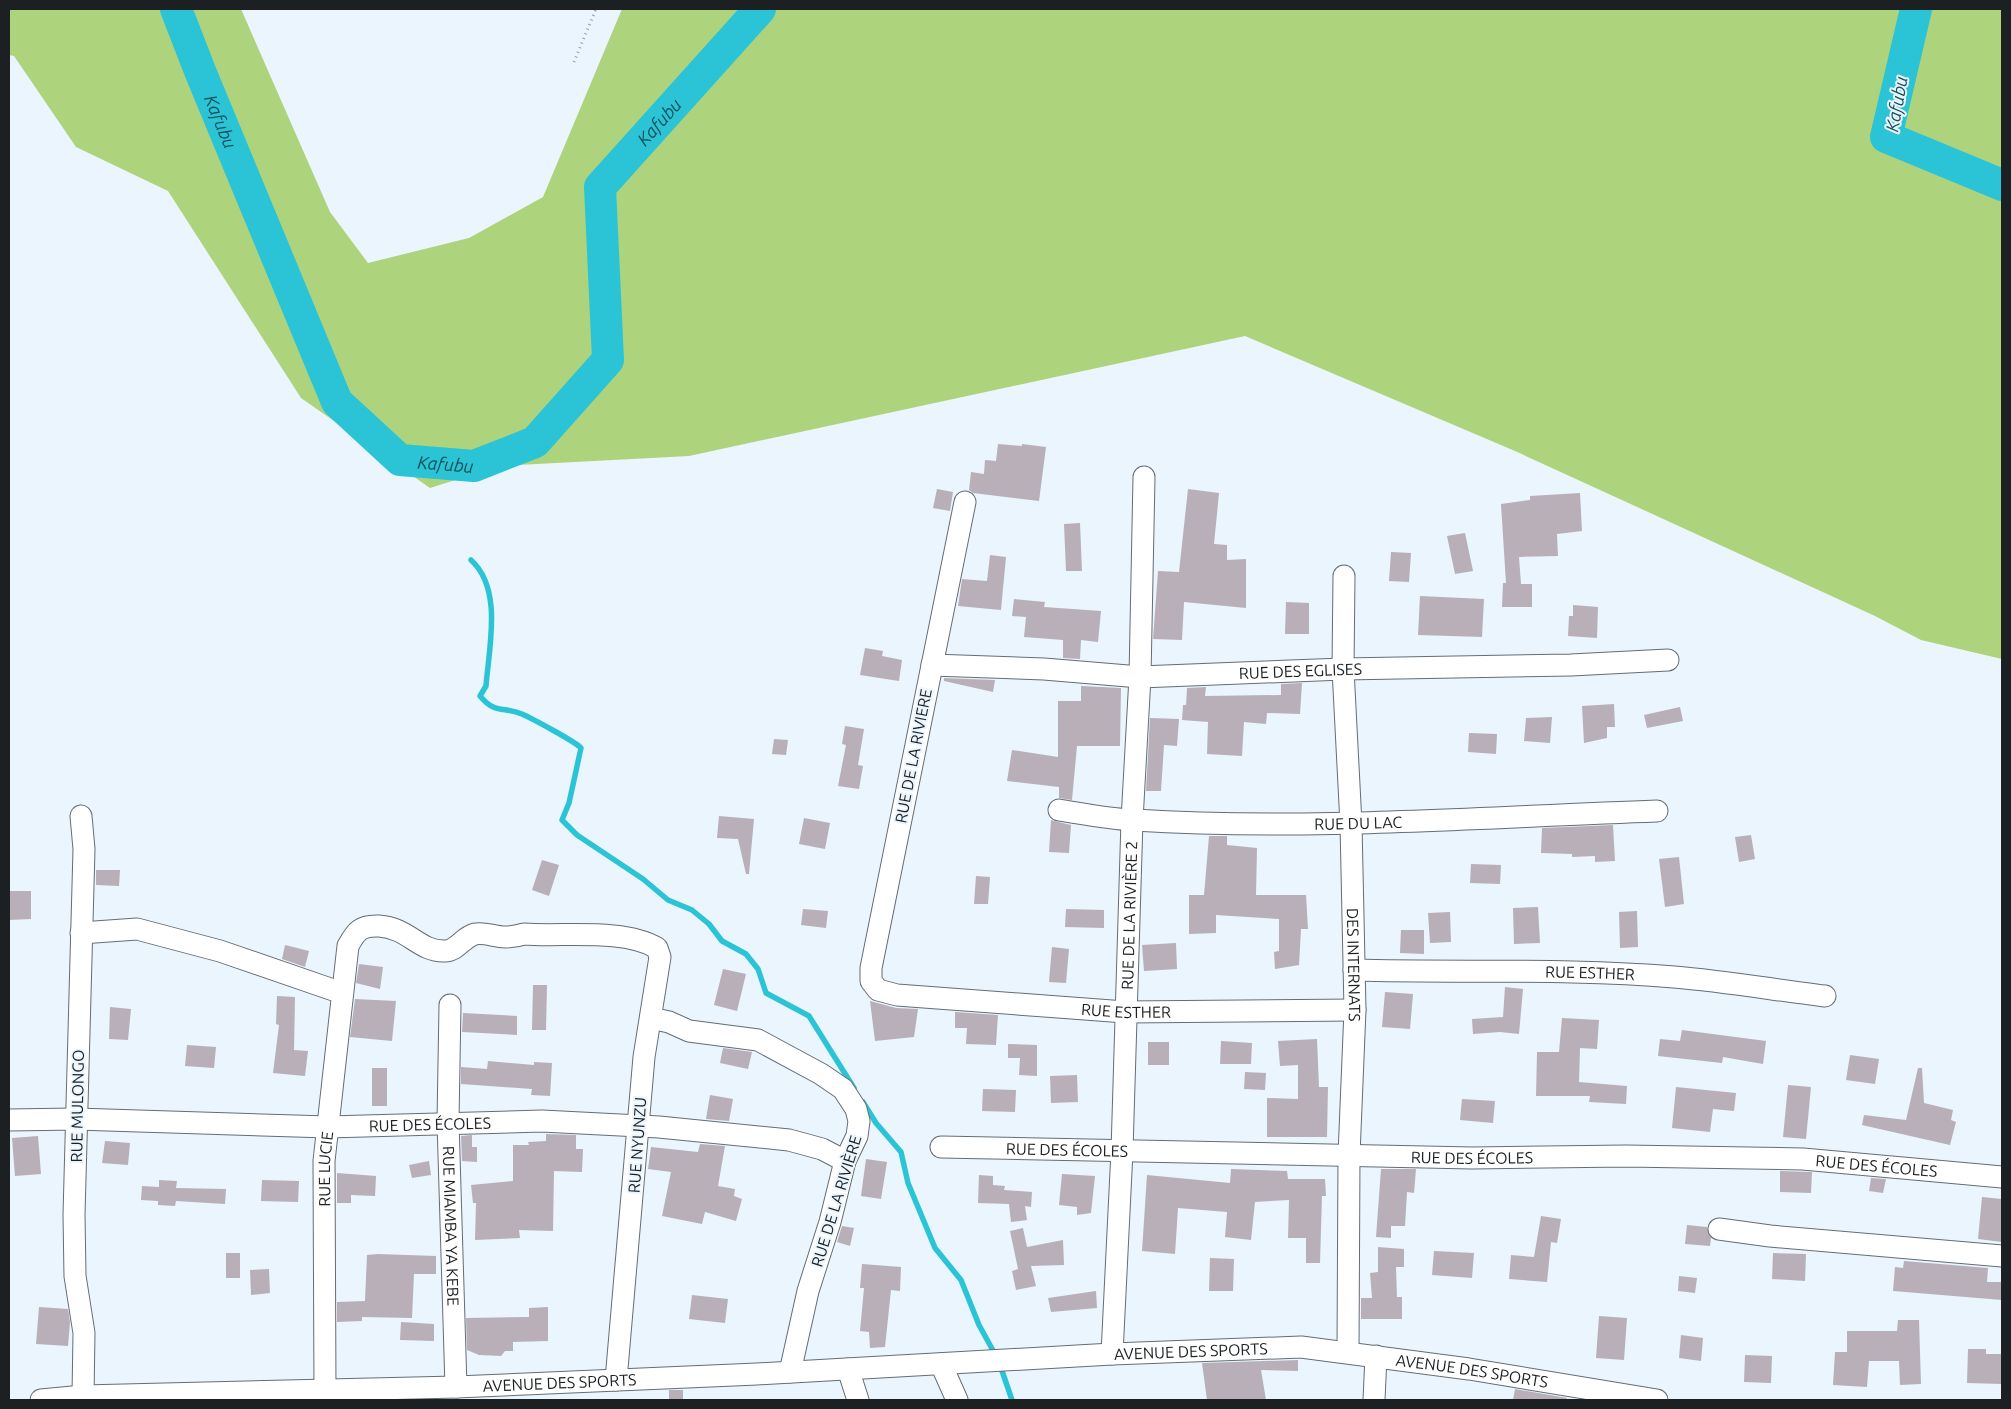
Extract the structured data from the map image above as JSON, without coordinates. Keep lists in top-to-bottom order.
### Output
{
  "streets": {
    "street": [
      "RUE DES EGLISES",
      "RUE DE LA RIVIERE",
      "RUE DU LAC",
      "RUE DE LA RIVIÈRE 2",
      "DES INTERNATS",
      "RUE ESTHER",
      "RUE MULONGO",
      "RUE DES ÉCOLES",
      "RUE NYUNZU",
      "RUE LUCIE",
      "RUE DE LA RIVIÈRE",
      "RUE MIAMBA YA KEBE",
      "AVENUE DES SPORTS"
    ]
  },
  "crossings": [
    ["RUE DES EGLISES", "RUE DE LA RIVIERE"],
    ["RUE DES EGLISES", "RUE DE LA RIVIÈRE 2"],
    ["RUE DES EGLISES", "DES INTERNATS"],
    ["RUE DE LA RIVIERE", "RUE ESTHER"],
    ["RUE DU LAC", "RUE DE LA RIVIÈRE 2"],
    ["RUE DU LAC", "DES INTERNATS"],
    ["RUE DE LA RIVIÈRE 2", "RUE ESTHER"],
    ["RUE DE LA RIVIÈRE 2", "RUE DES ÉCOLES"],
    ["RUE DE LA RIVIÈRE 2", "AVENUE DES SPORTS"],
    ["DES INTERNATS", "RUE ESTHER"],
    ["DES INTERNATS", "RUE DES ÉCOLES"],
    ["DES INTERNATS", "AVENUE DES SPORTS"],
    ["RUE MULONGO", "RUE DES ÉCOLES"],
    ["RUE MULONGO", "AVENUE DES SPORTS"],
    ["RUE DES ÉCOLES", "RUE NYUNZU"],
    ["RUE DES ÉCOLES", "RUE LUCIE"],
    ["RUE DES ÉCOLES", "RUE DE LA RIVIÈRE"],
    ["RUE DES ÉCOLES", "RUE MIAMBA YA KEBE"],
    ["RUE NYUNZU", "RUE LUCIE"],
    ["RUE NYUNZU", "RUE DE LA RIVIÈRE"],
    ["RUE NYUNZU", "AVENUE DES SPORTS"],
    ["RUE LUCIE", "AVENUE DES SPORTS"],
    ["RUE DE LA RIVIÈRE", "AVENUE DES SPORTS"],
    ["RUE MIAMBA YA KEBE", "AVENUE DES SPORTS"]
  ],
  "water": ["Kafubu"]
}
